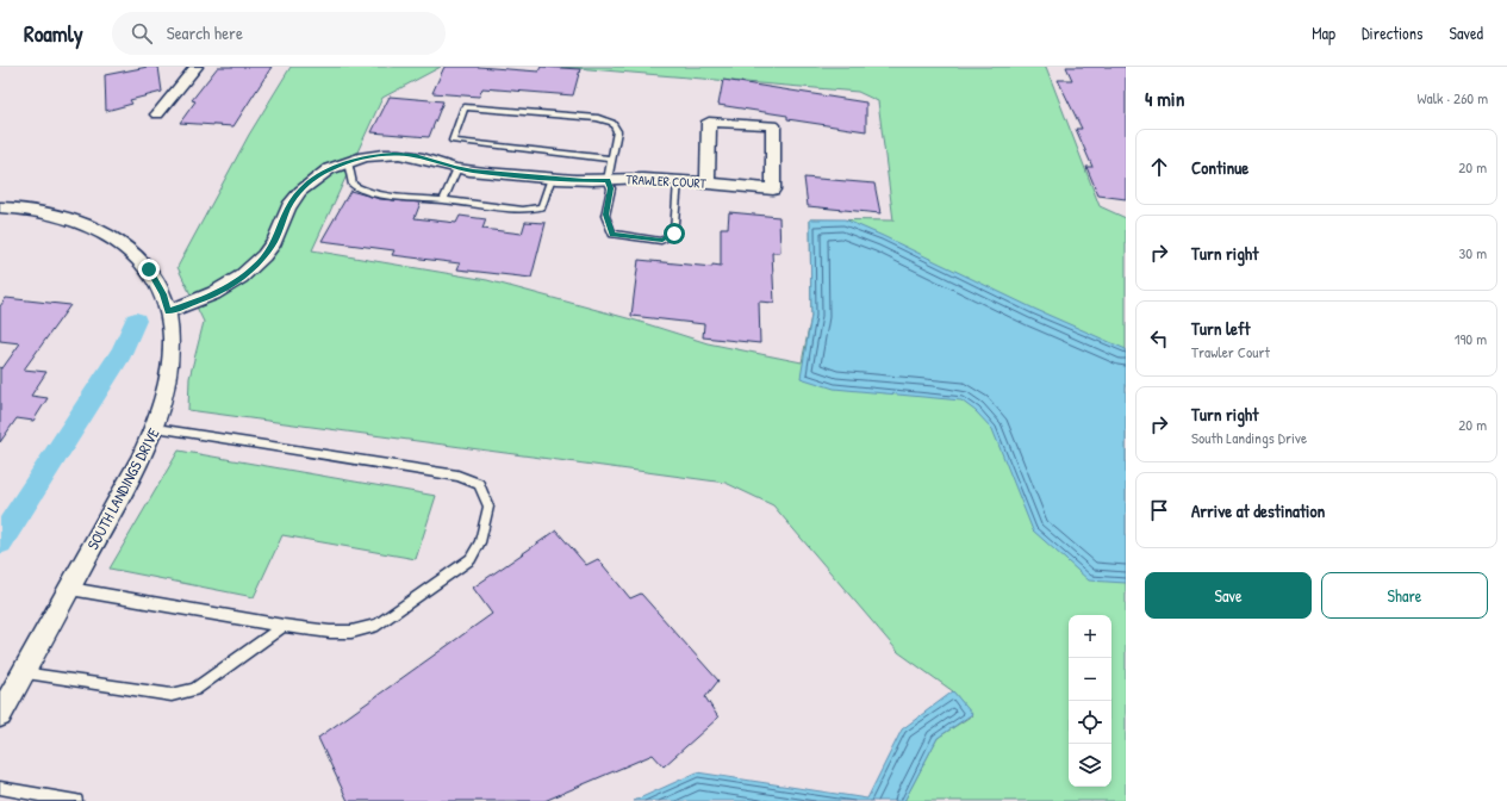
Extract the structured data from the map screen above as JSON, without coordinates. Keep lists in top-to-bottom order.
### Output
{
  "streets": {
    "street": ["TRAWLER COURT", "SOUTH LANDINGS DRIVE"]
  },
  "crossings": [
    ["TRAWLER COURT", "SOUTH LANDINGS DRIVE"]
  ],
  "page": {
    "header": "Roamly",
    "search": "Search here",
    "nav": ["Map", "Directions", "Saved"],
    "heading": ["4 min", "Walk · 260 m"],
    "list": [
      ["Continue", "20 m"],
      ["Turn right", "30 m"],
      ["Turn left", "Trawler Court", "190 m"],
      ["Turn right", "South Landings Drive", "20 m"],
      "Arrive at destination"
    ],
    "buttons": ["Save", "Share"],
    "map_buttons": ["+", "−"]
  }
}
